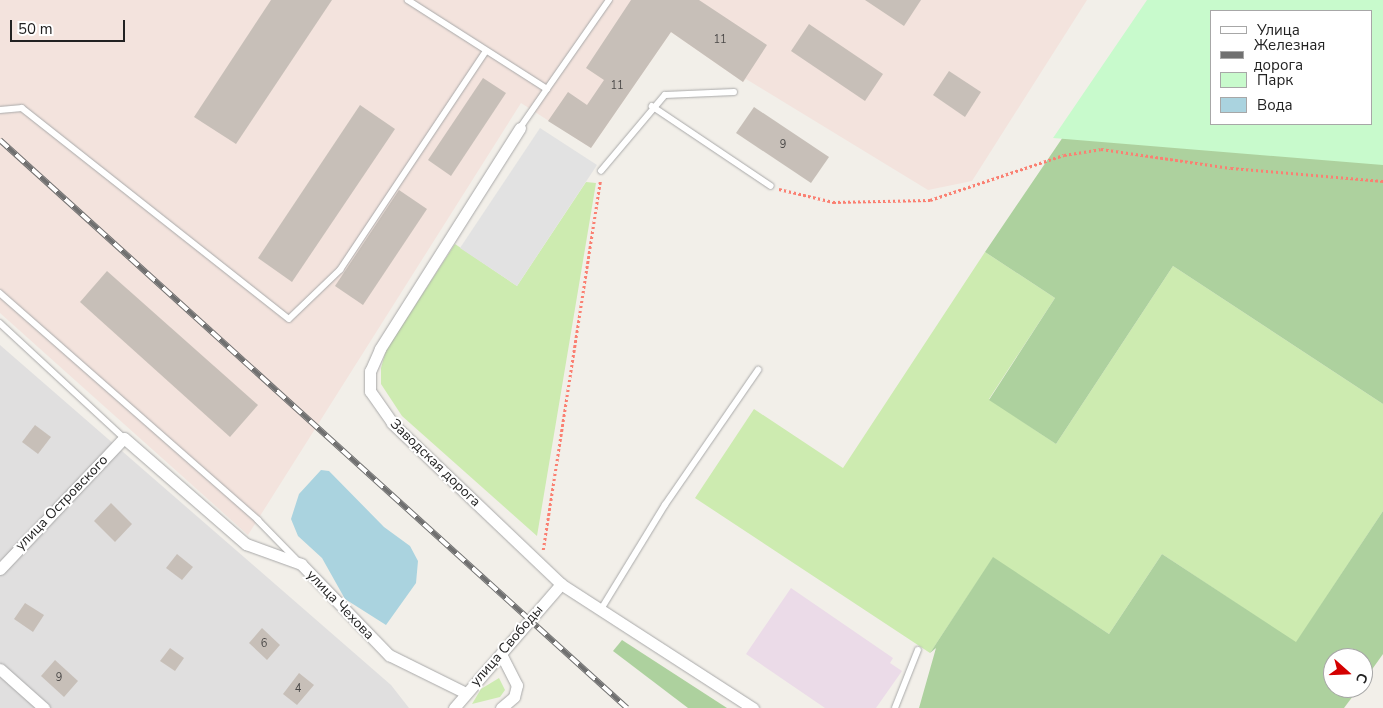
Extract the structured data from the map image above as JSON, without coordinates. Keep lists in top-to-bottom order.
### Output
{
  "streets": {
    "street": [
      "Заводская дорога",
      "улица Островского",
      "улица Чехова",
      "улица Свободы"
    ]
  },
  "crossings": [
    ["Заводская дорога", "улица Свободы"],
    ["улица Островского", "улица Чехова"],
    ["улица Чехова", "улица Свободы"]
  ],
  "house_numbers": [
    "11",
    "11",
    "9",
    "6",
    "9",
    "4"
  ],
  "legend": [
    "Улица",
    "Железная дорога",
    "Парк",
    "Вода"
  ],
  "scale_bar": "50 m",
  "north": "right"
}
